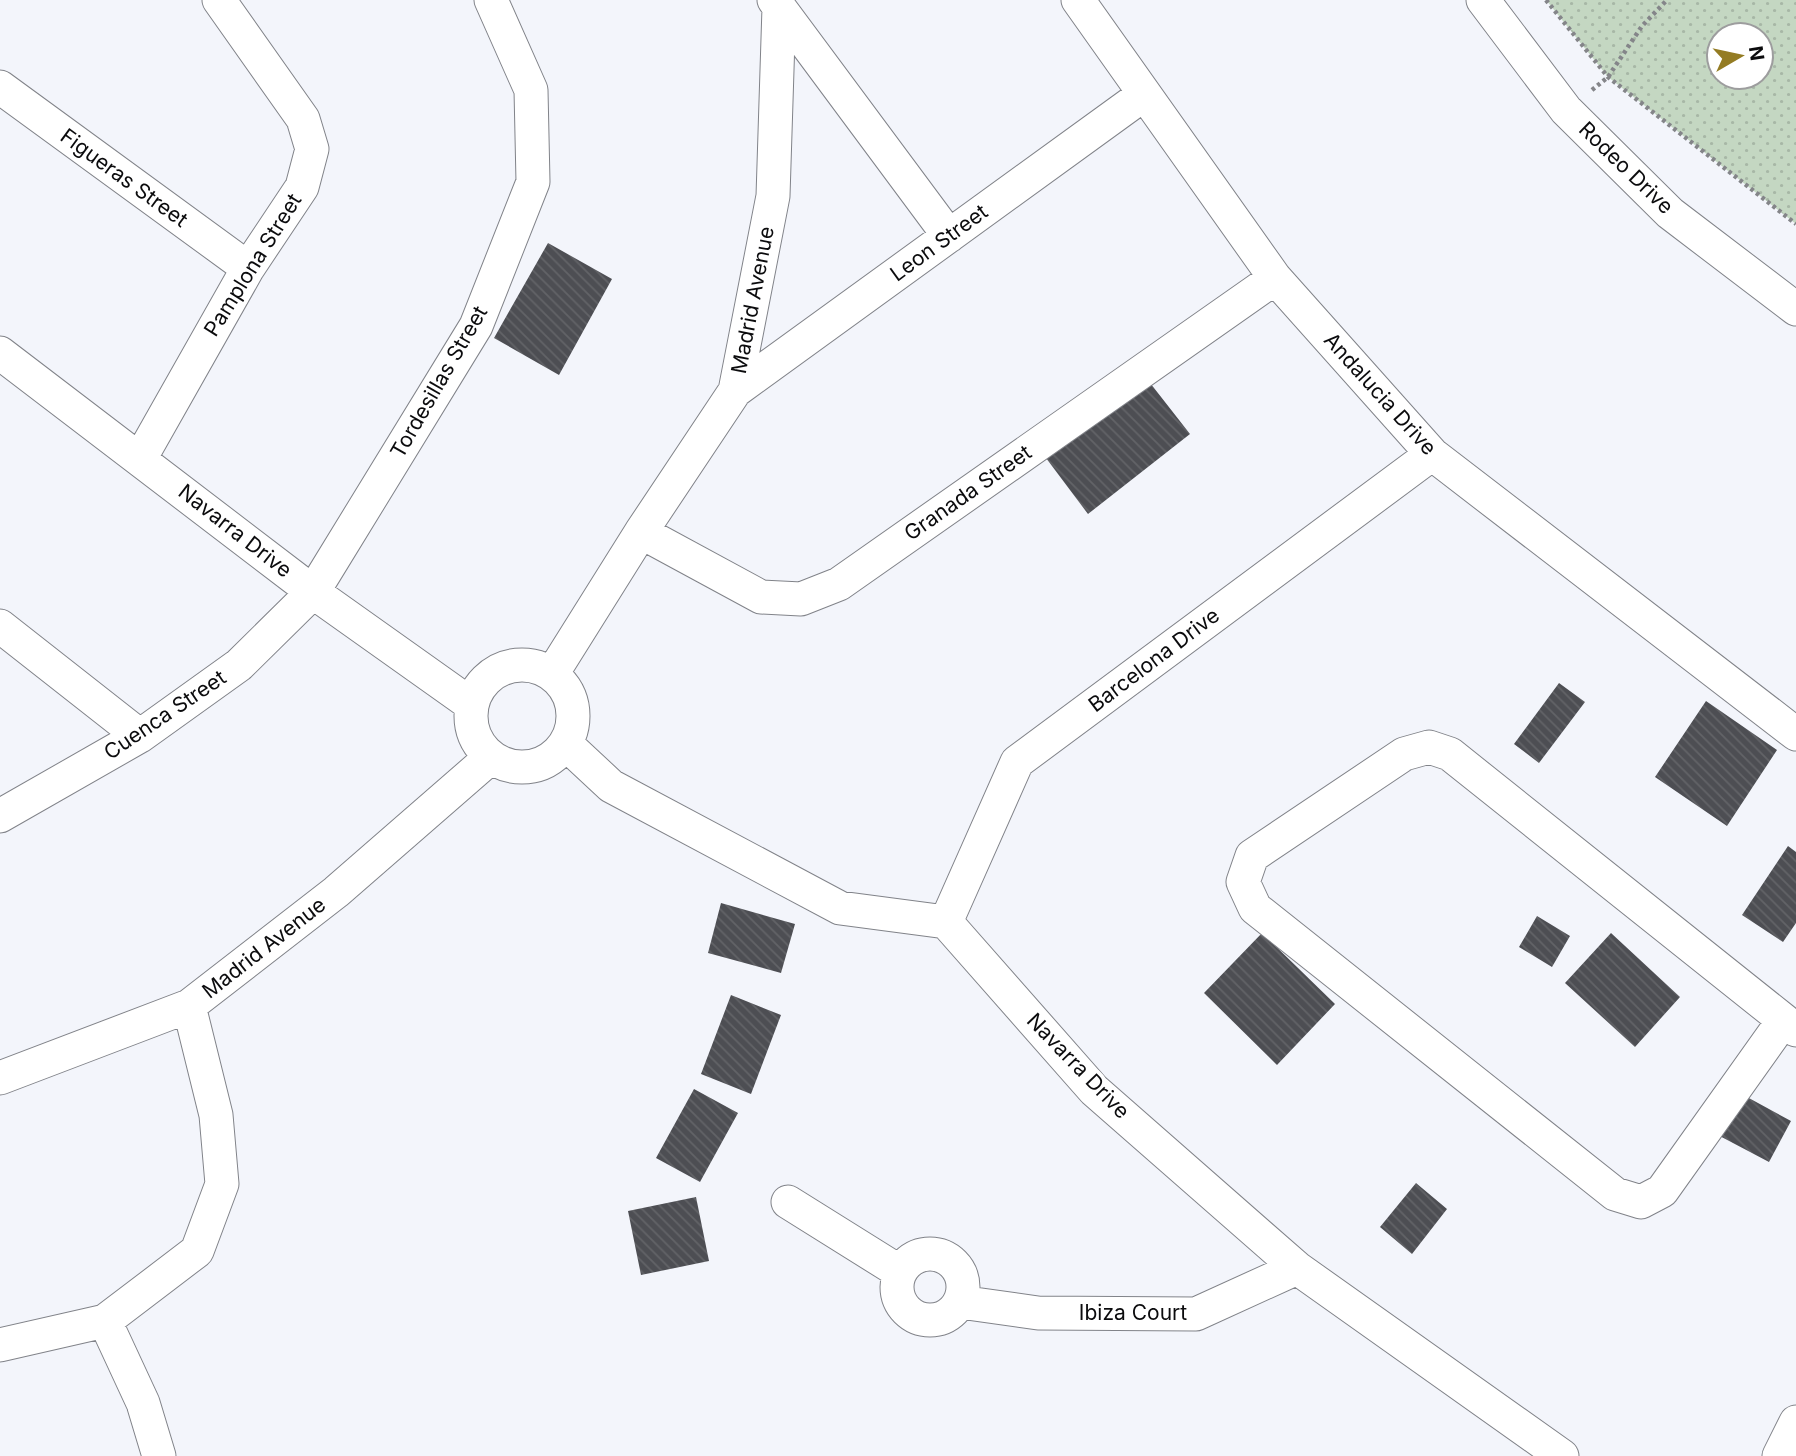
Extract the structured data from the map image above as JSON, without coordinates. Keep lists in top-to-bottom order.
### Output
{
  "streets": {
    "street": [
      "Rodeo Drive",
      "Figueras Street",
      "Leon Street",
      "Pamplona Street",
      "Madrid Avenue",
      "Tordesillas Street",
      "Andalucia Drive",
      "Granada Street",
      "Navarra Drive",
      "Barcelona Drive",
      "Cuenca Street",
      "Ibiza Court"
    ]
  },
  "crossings": [
    ["Figueras Street", "Pamplona Street"],
    ["Leon Street", "Madrid Avenue"],
    ["Leon Street", "Andalucia Drive"],
    ["Pamplona Street", "Navarra Drive"],
    ["Madrid Avenue", "Granada Street"],
    ["Madrid Avenue", "Navarra Drive"],
    ["Tordesillas Street", "Navarra Drive"],
    ["Tordesillas Street", "Cuenca Street"],
    ["Andalucia Drive", "Granada Street"],
    ["Andalucia Drive", "Barcelona Drive"],
    ["Navarra Drive", "Barcelona Drive"],
    ["Navarra Drive", "Cuenca Street"],
    ["Navarra Drive", "Ibiza Court"]
  ],
  "north": "right"
}
